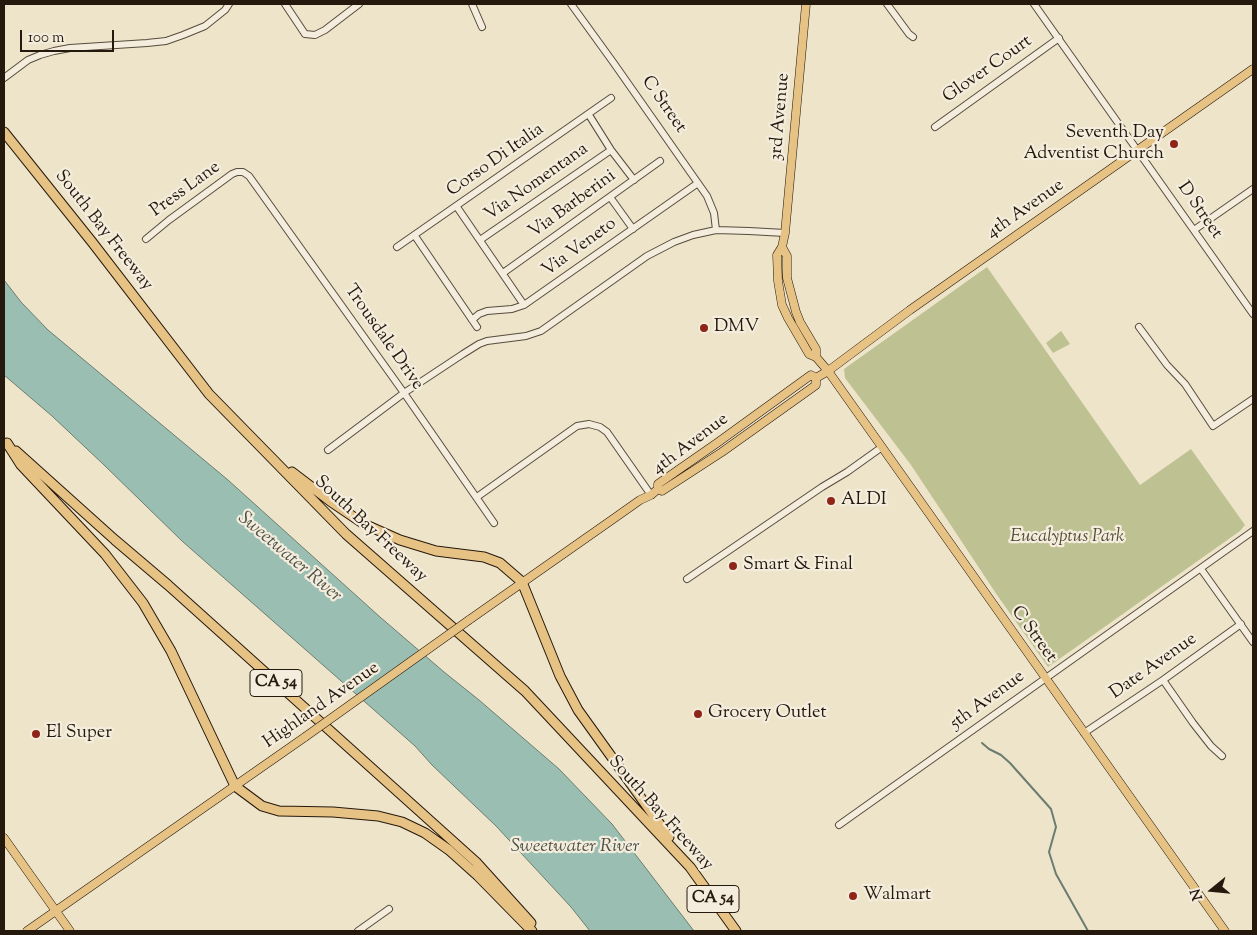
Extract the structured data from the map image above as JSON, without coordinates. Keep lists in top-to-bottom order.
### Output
{
  "streets": {
    "highway": ["South Bay Freeway", "CA 54"],
    "main road": [
      "C Street",
      "3rd Avenue",
      "4th Avenue",
      "Highland Avenue"
    ],
    "street": [
      "Glover Court",
      "Corso Di Italia",
      "Via Nomentana",
      "Press Lane",
      "Via Barberini",
      "D Street",
      "Via Veneto",
      "Trousdale Drive",
      "Date Avenue",
      "5th Avenue"
    ]
  },
  "crossings": [
    ["Glover Court", "D Street"],
    ["C Street", "3rd Avenue"],
    ["C Street", "4th Avenue"],
    ["C Street", "Via Veneto"],
    ["C Street", "Date Avenue"],
    ["C Street", "5th Avenue"],
    ["Press Lane", "Trousdale Drive"],
    ["4th Avenue", "D Street"],
    ["4th Avenue", "Highland Avenue"]
  ],
  "water": ["Sweetwater River"],
  "parks": ["Eucalyptus Park"],
  "places": [
    "Seventh Day Adventist Church",
    "DMV",
    "ALDI",
    "Smart & Final",
    "Grocery Outlet",
    "El Super",
    "Walmart"
  ],
  "scale_bar": "100 m",
  "north": "left"
}
